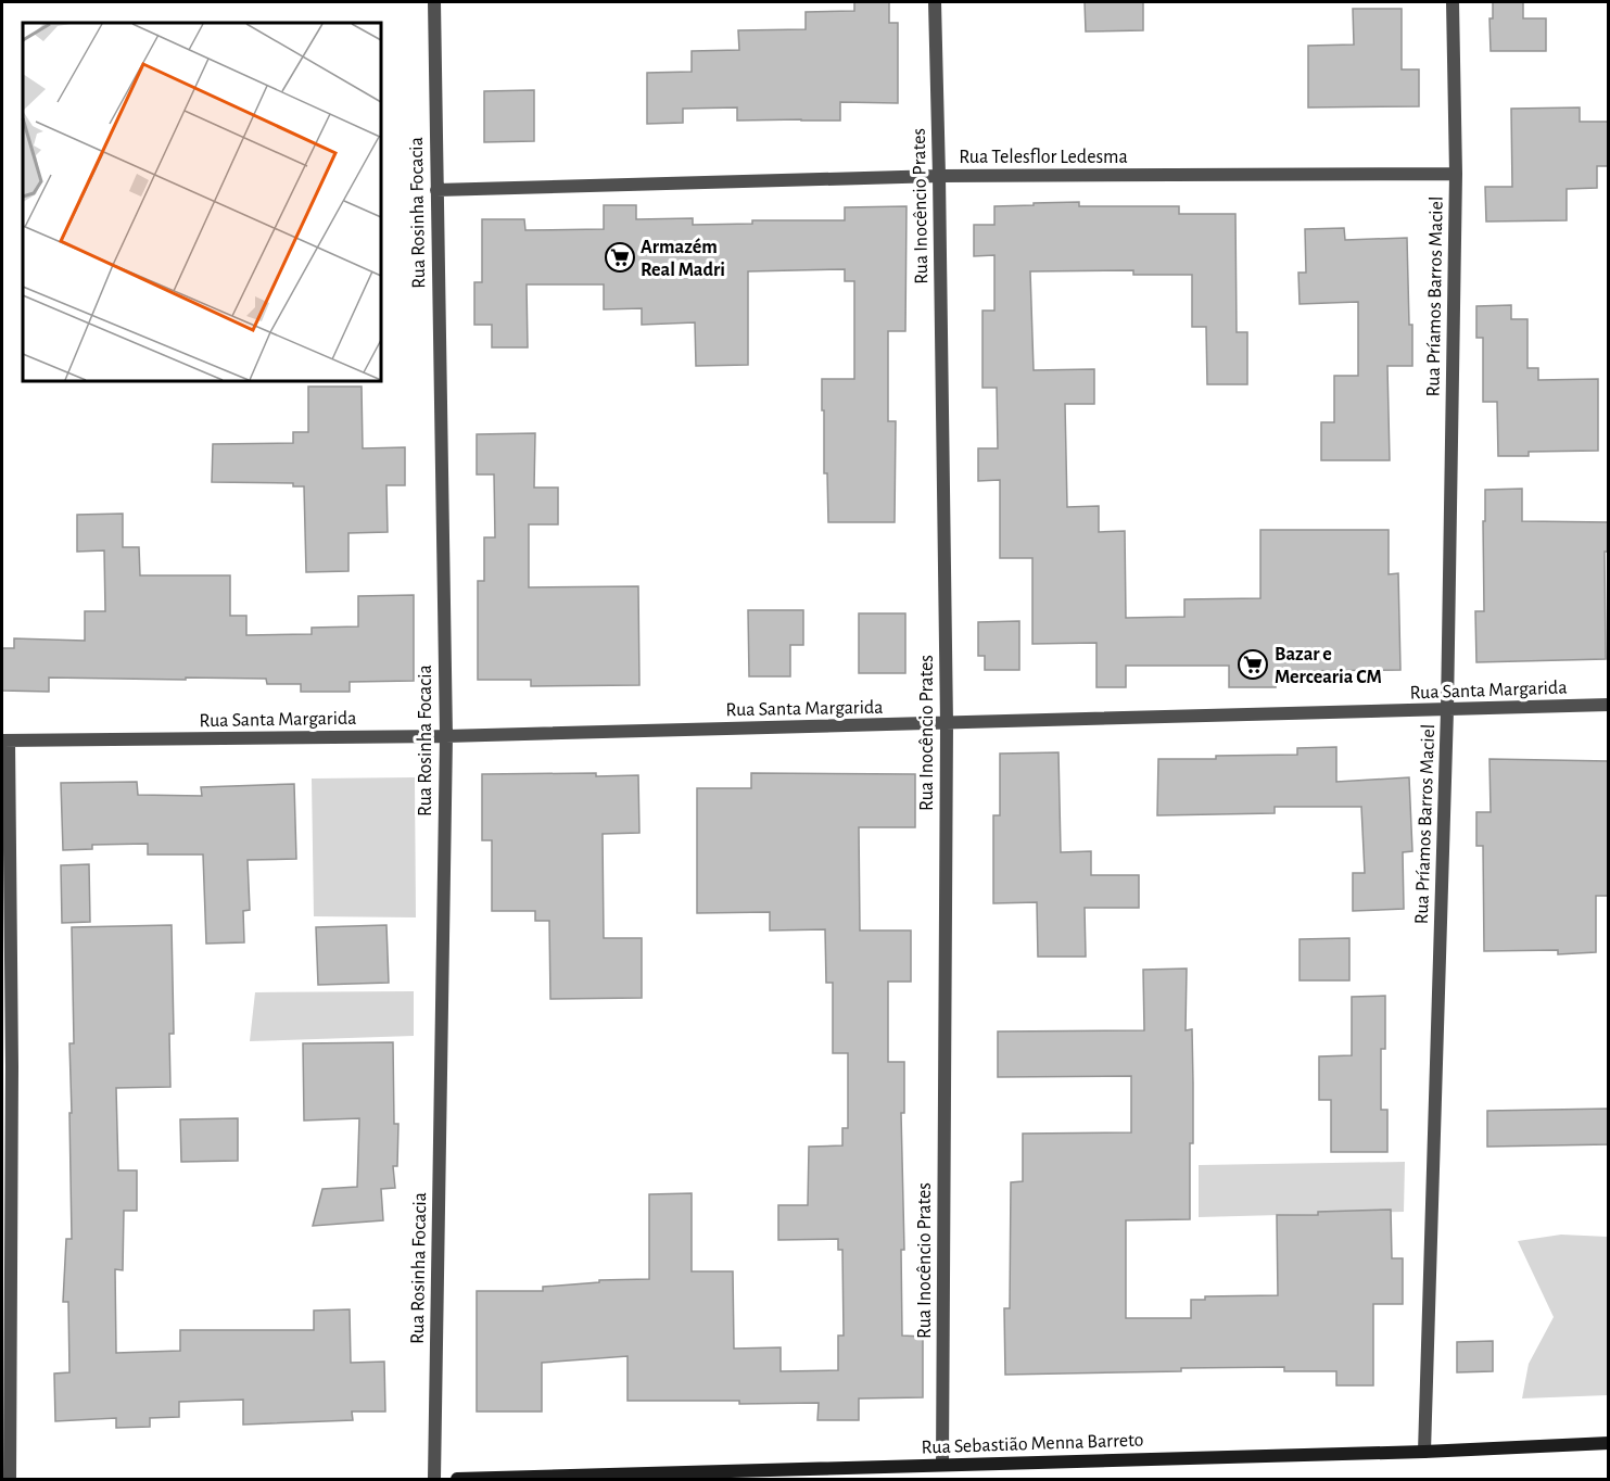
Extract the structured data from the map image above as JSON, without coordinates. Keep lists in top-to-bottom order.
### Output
{
  "streets": {
    "main road": ["Rua Sebastião Menna Barreto"],
    "street": [
      "Rua Telesflor Ledesma",
      "Rua Inocêncio Prates",
      "Rua Rosinha Focacia",
      "Rua Príamos Barros Maciel",
      "Rua Santa Margarida"
    ]
  },
  "crossings": [
    ["Rua Telesflor Ledesma", "Rua Inocêncio Prates"],
    ["Rua Telesflor Ledesma", "Rua Rosinha Focacia"],
    ["Rua Telesflor Ledesma", "Rua Príamos Barros Maciel"],
    ["Rua Inocêncio Prates", "Rua Santa Margarida"],
    ["Rua Inocêncio Prates", "Rua Sebastião Menna Barreto"],
    ["Rua Rosinha Focacia", "Rua Santa Margarida"],
    ["Rua Príamos Barros Maciel", "Rua Santa Margarida"],
    ["Rua Príamos Barros Maciel", "Rua Sebastião Menna Barreto"]
  ],
  "places": {
    "supermarket": ["Armazém Real Madri", "Bazar e Mercearia CM"]
  }
}
